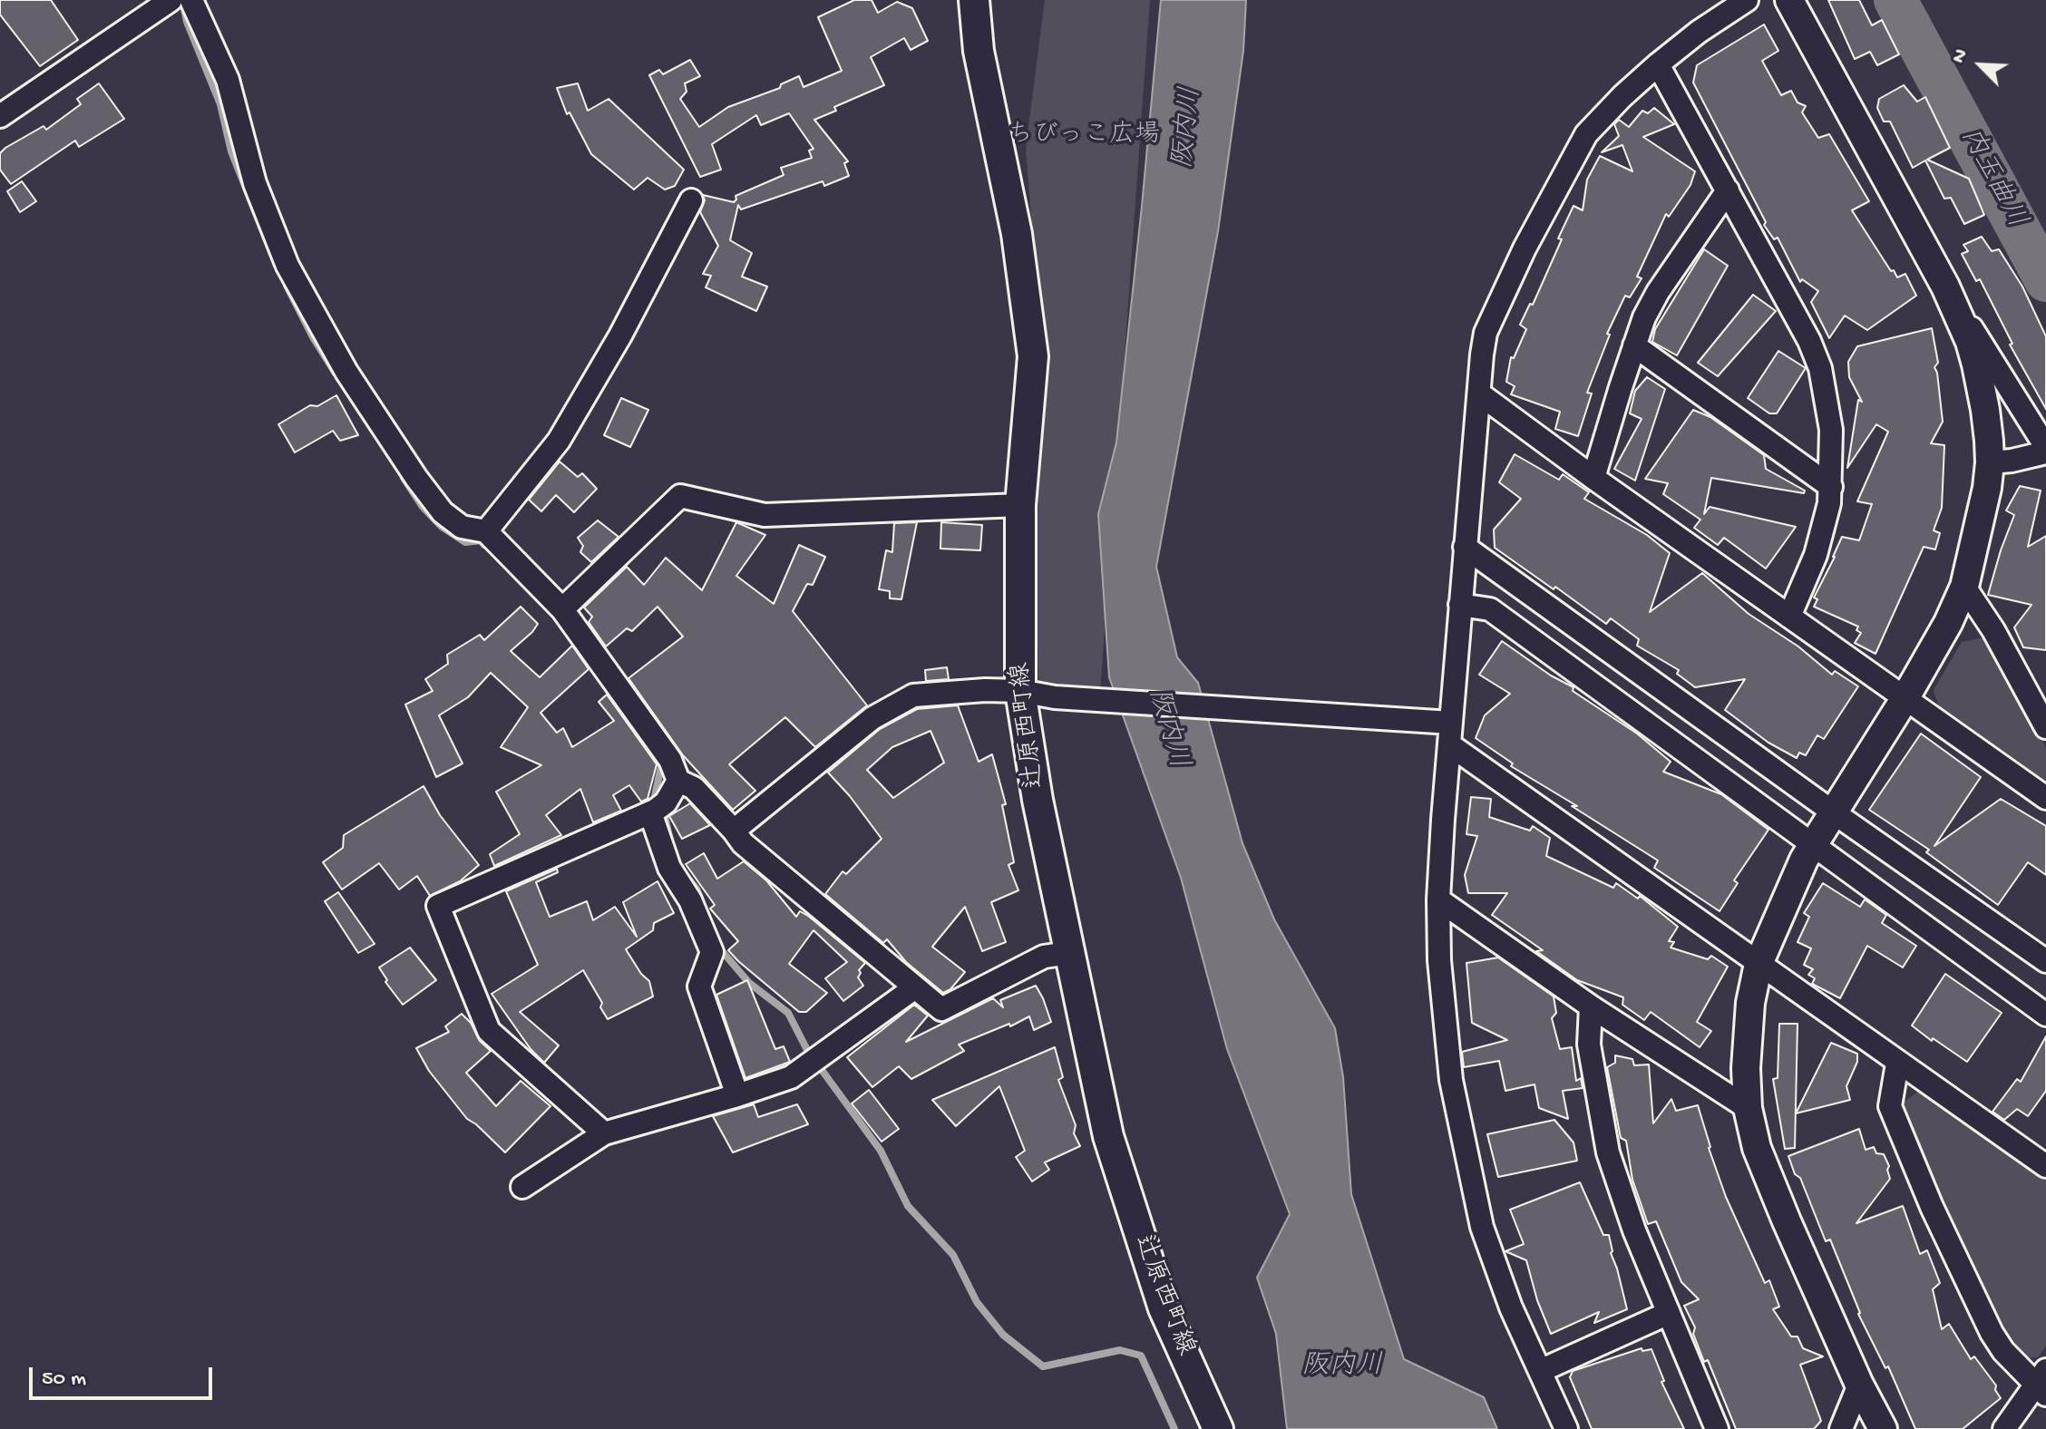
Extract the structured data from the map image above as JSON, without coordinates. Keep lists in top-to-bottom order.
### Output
{
  "streets": {
    "main road": ["辻原西町線"]
  },
  "water": ["阪内川", "内玉曲川"],
  "parks": ["ちびっこ広場"],
  "scale_bar": "50 m",
  "north": "top left"
}
